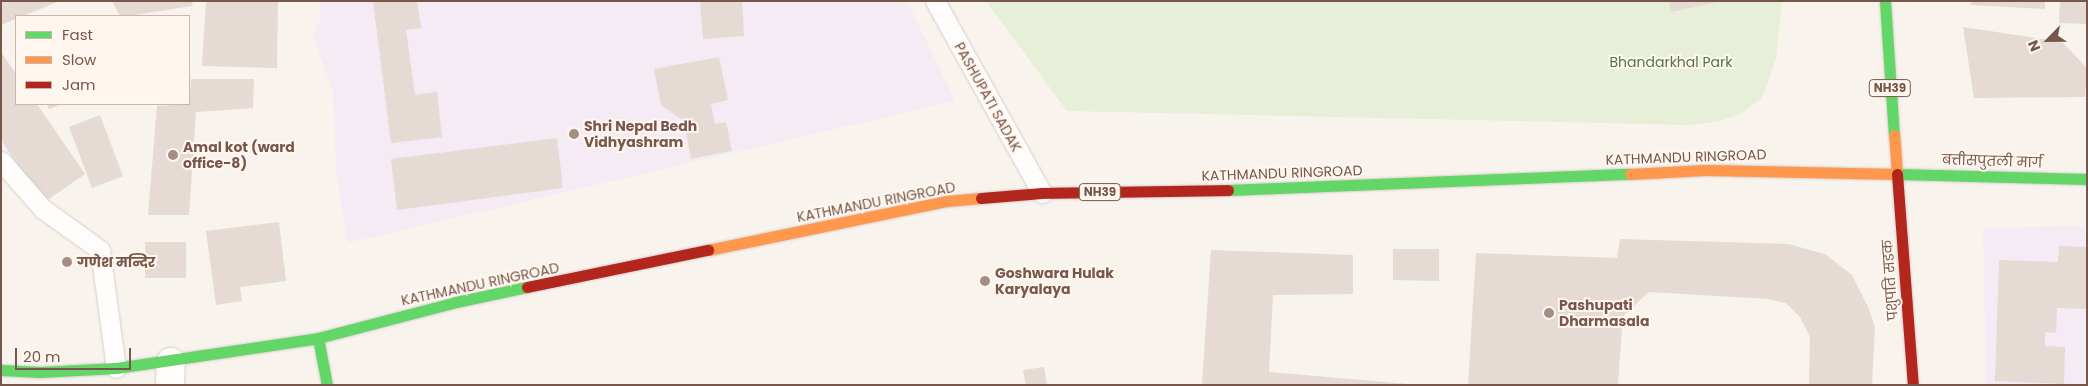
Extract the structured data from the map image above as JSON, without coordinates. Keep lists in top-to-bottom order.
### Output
{
  "streets": {
    "main road": [
      "NH39",
      "KATHMANDU RINGROAD",
      "बत्तीसपुतली मार्ग",
      "पशुपति सडक"
    ],
    "lane": ["PASHUPATI SADAK"]
  },
  "crossings": [
    ["NH39", "KATHMANDU RINGROAD"],
    ["NH39", "बत्तीसपुतली मार्ग"],
    ["NH39", "पशुपति सडक"],
    ["PASHUPATI SADAK", "KATHMANDU RINGROAD"],
    ["KATHMANDU RINGROAD", "बत्तीसपुतली मार्ग"],
    ["KATHMANDU RINGROAD", "पशुपति सडक"],
    ["बत्तीसपुतली मार्ग", "पशुपति सडक"]
  ],
  "parks": ["Bhandarkhal Park"],
  "places": [
    "Shri Nepal Bedh Vidhyashram",
    "Amal kot (ward office-8)",
    "गणेश मन्दिर",
    "Goshwara Hulak Karyalaya",
    "Pashupati Dharmasala"
  ],
  "legend": ["Fast", "Slow", "Jam"],
  "scale_bar": "20 m",
  "north": "bottom left"
}
